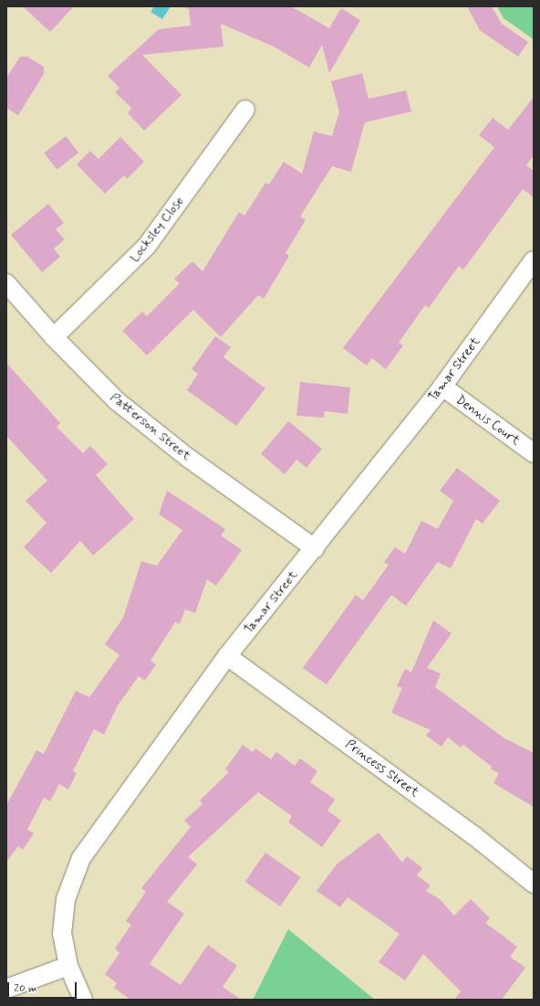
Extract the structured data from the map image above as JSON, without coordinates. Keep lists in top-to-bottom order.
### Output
{
  "streets": {
    "street": [
      "Locksley Close",
      "Tamar Street",
      "Dennis Court",
      "Patterson Street",
      "Princess Street"
    ]
  },
  "crossings": [
    ["Locksley Close", "Patterson Street"],
    ["Tamar Street", "Dennis Court"],
    ["Tamar Street", "Patterson Street"],
    ["Tamar Street", "Princess Street"]
  ],
  "scale_bar": "20 m"
}
